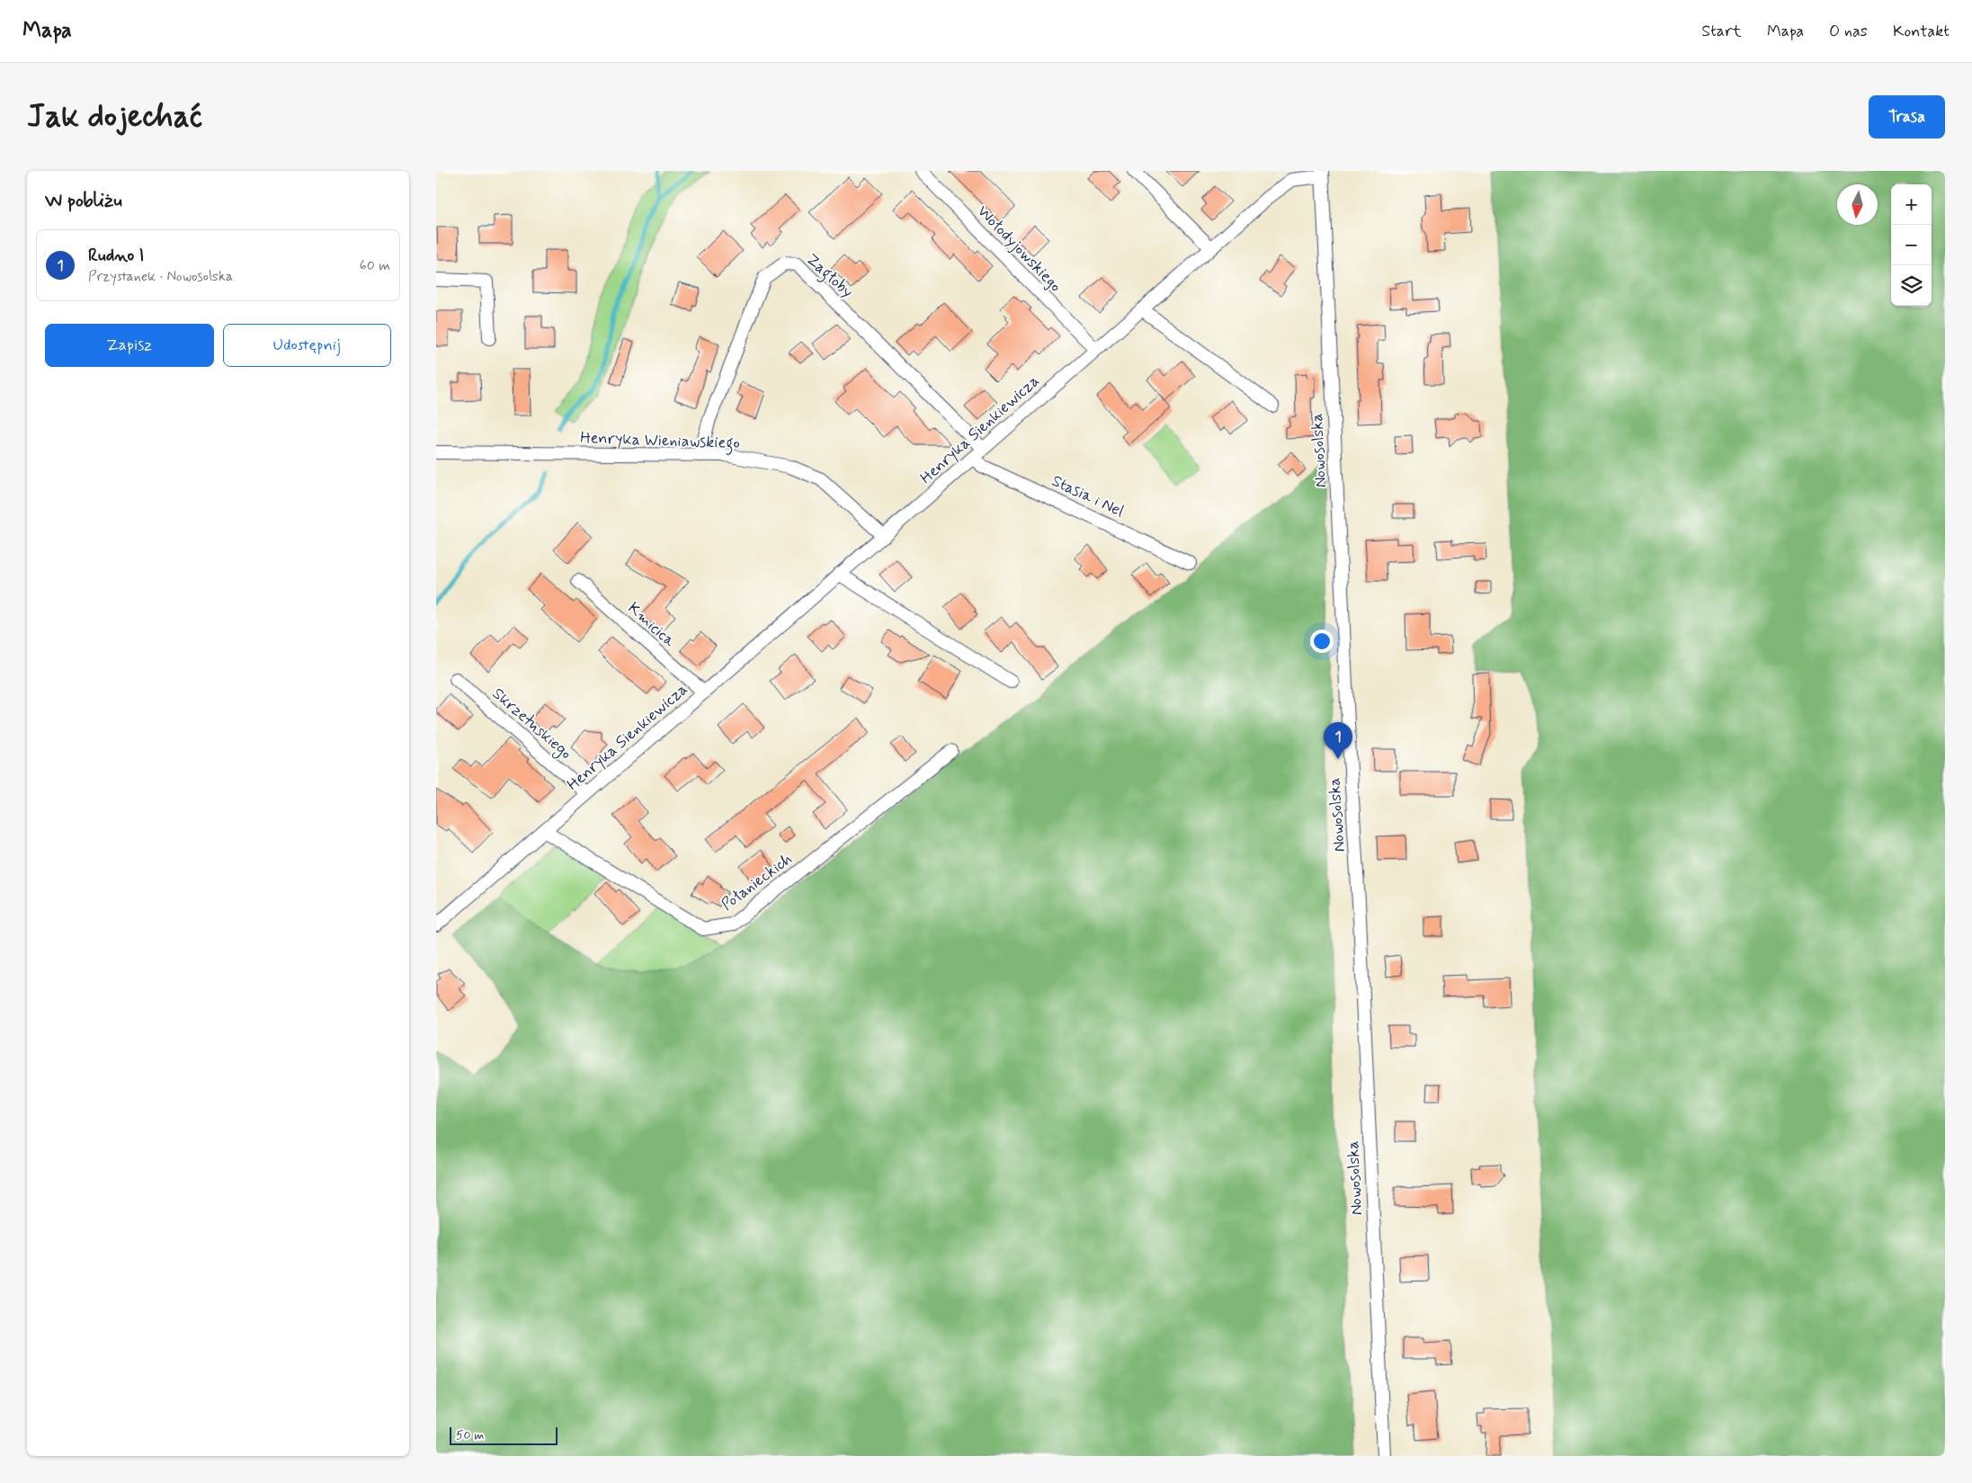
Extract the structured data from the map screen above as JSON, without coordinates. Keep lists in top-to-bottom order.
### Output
{
  "streets": {
    "street": [
      "Wołodyjowskiego",
      "Zagłoby",
      "Henryka Sienkiewicza",
      "Henryka Wieniawskiego",
      "Nowosolska",
      "Stasia i Nel",
      "Kmicica",
      "Skrzetuskiego",
      "Połanieckich"
    ]
  },
  "crossings": [
    ["Wołodyjowskiego", "Henryka Sienkiewicza"],
    ["Zagłoby", "Henryka Sienkiewicza"],
    ["Zagłoby", "Henryka Wieniawskiego"],
    ["Henryka Sienkiewicza", "Henryka Wieniawskiego"],
    ["Henryka Sienkiewicza", "Nowosolska"],
    ["Henryka Sienkiewicza", "Stasia i Nel"],
    ["Henryka Sienkiewicza", "Kmicica"],
    ["Henryka Sienkiewicza", "Skrzetuskiego"],
    ["Henryka Sienkiewicza", "Połanieckich"]
  ],
  "scale_bar": "50 m",
  "north": "bottom",
  "page": {
    "header": "Mapa",
    "nav": [
      "Start",
      "Mapa",
      "O nas",
      "Kontakt"
    ],
    "buttons": [
      "Trasa",
      ["Zapisz", "Udostępnij"]
    ],
    "title": "Jak dojechać",
    "heading": "W pobliżu",
    "map_buttons": ["+", "−"],
    "list": [
      {
        "mark": "1",
        "name": "Rudno I",
        "note": "Przystanek · Nowosolska",
        "value": "60 m"
      }
    ],
    "pins": "1",
    "scale": "50 m"
  }
}
